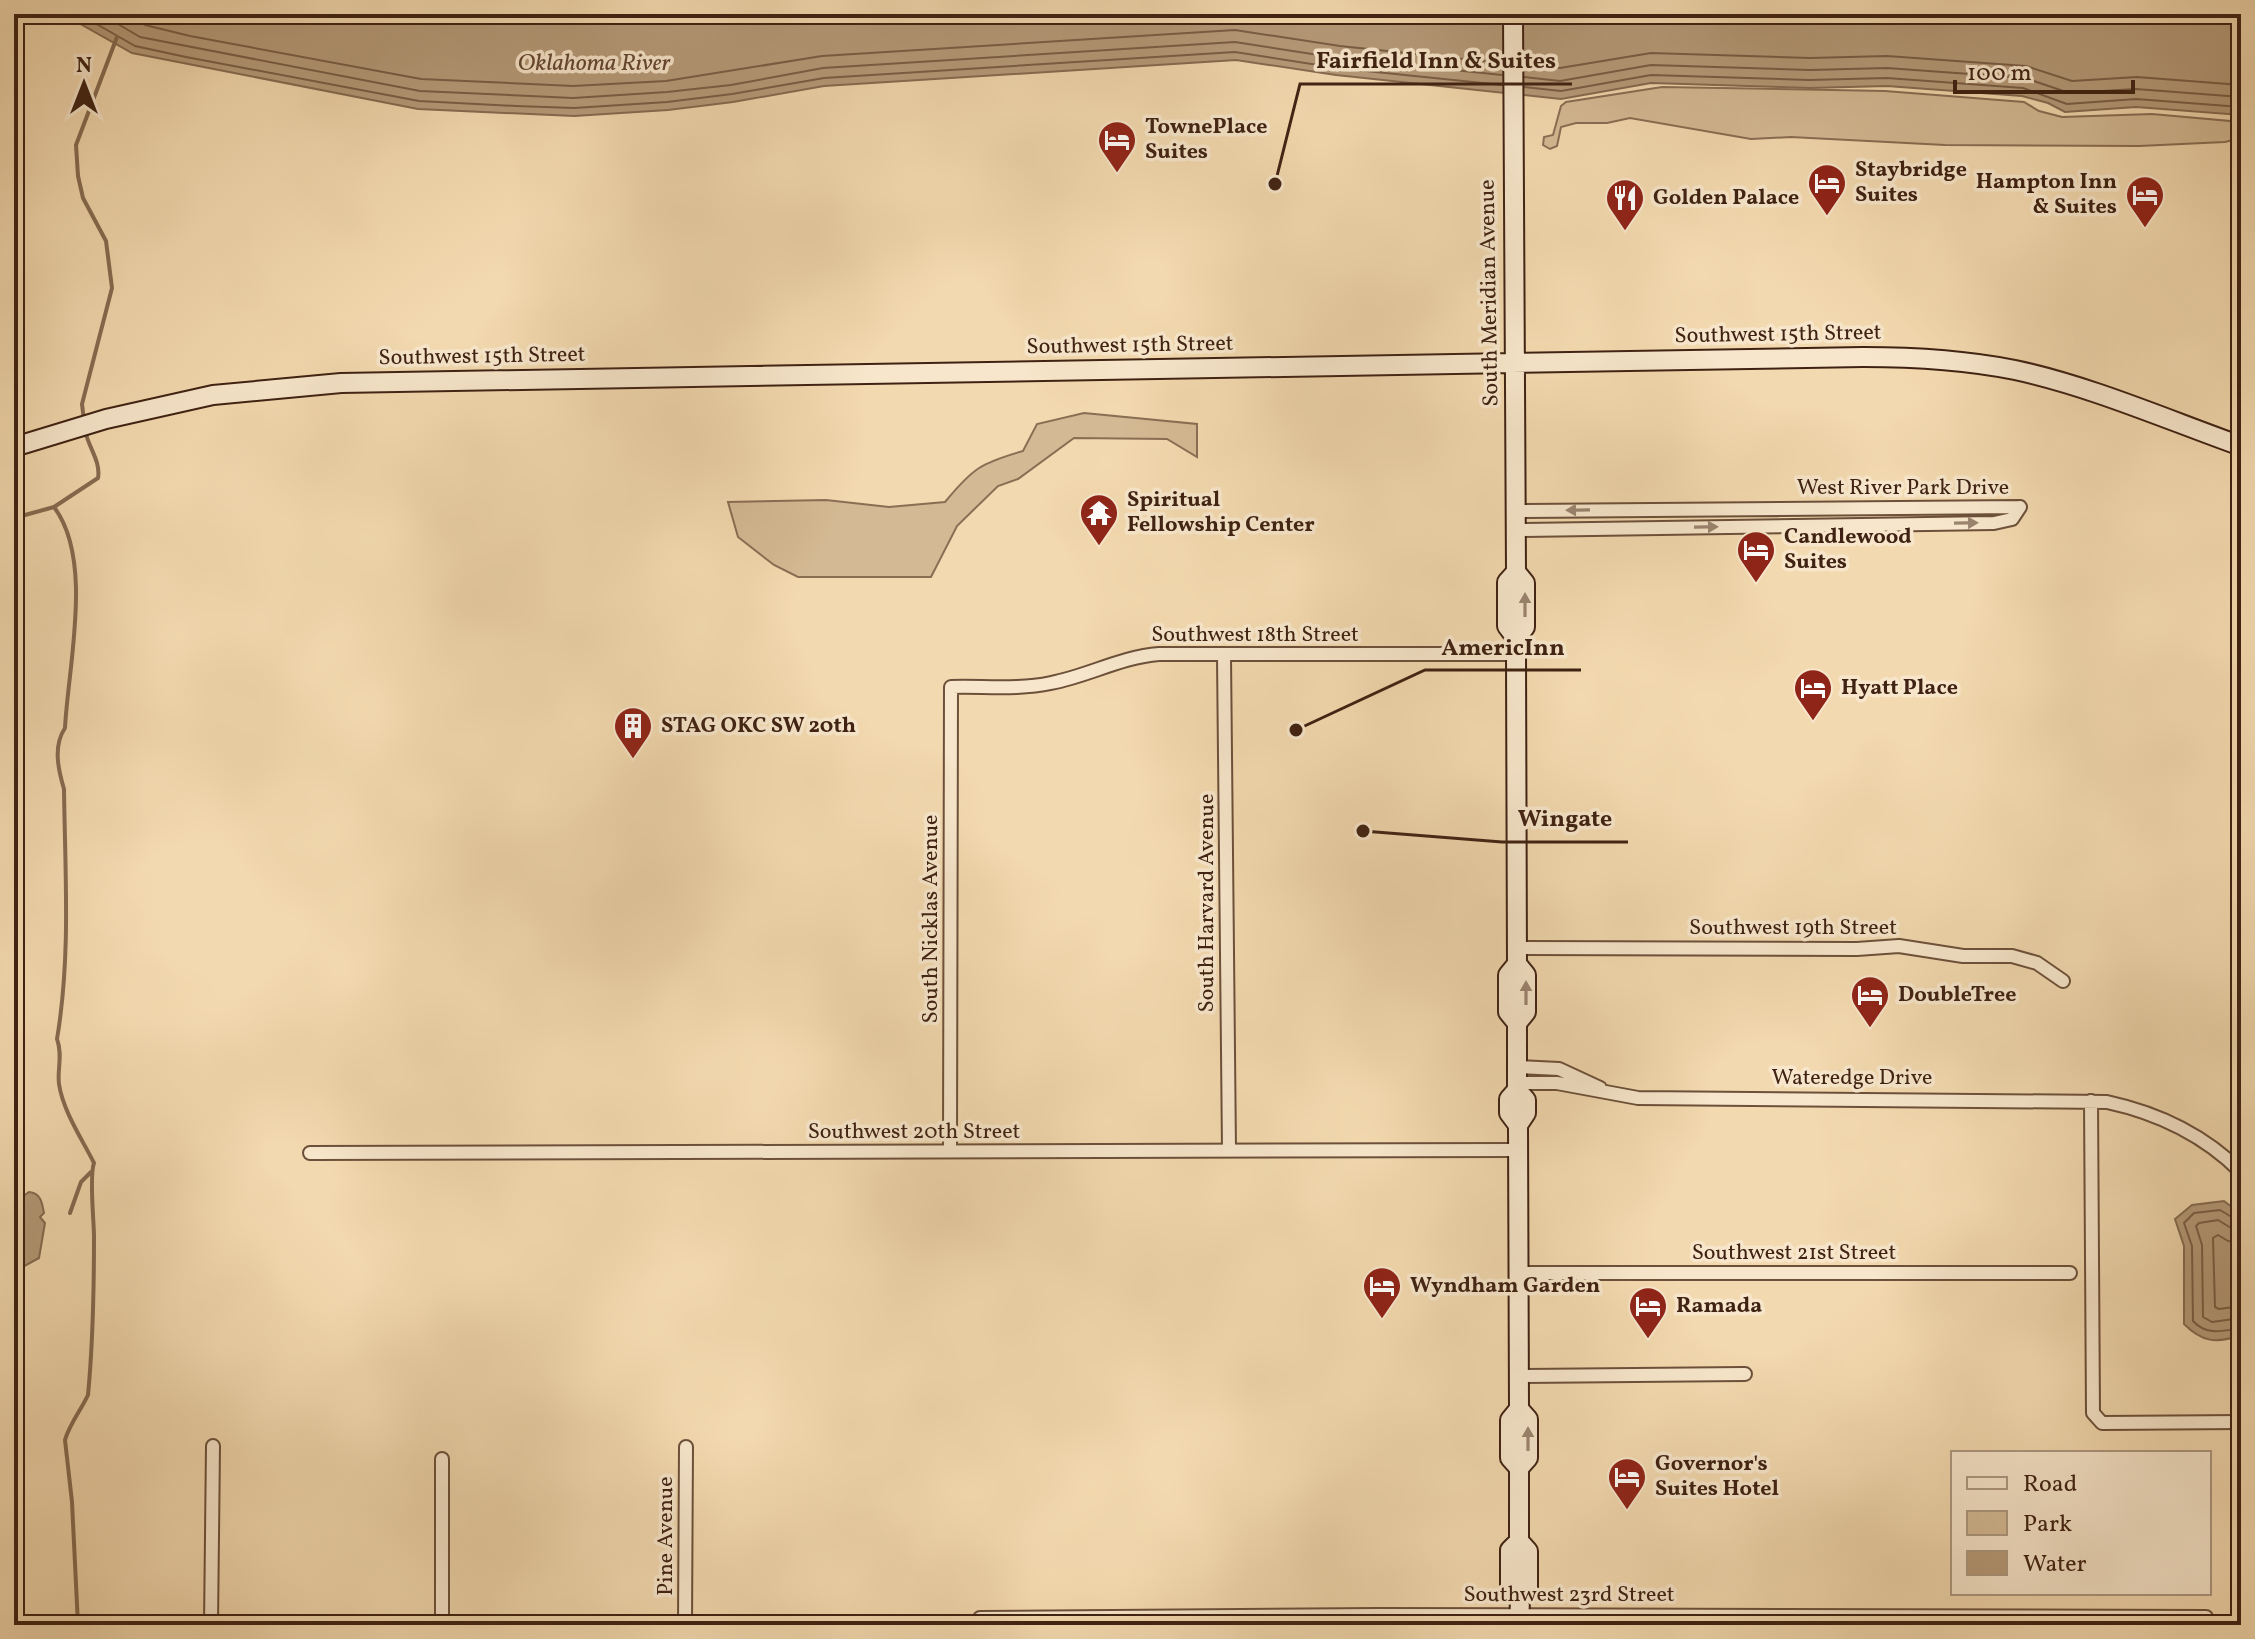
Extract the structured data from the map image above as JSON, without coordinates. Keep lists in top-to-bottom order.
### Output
{
  "streets": {
    "main road": ["South Meridian Avenue", "Southwest 15th Street"],
    "street": [
      "West River Park Drive",
      "Southwest 18th Street",
      "South Harvard Avenue",
      "South Nicklas Avenue",
      "Southwest 19th Street",
      "Wateredge Drive",
      "Southwest 20th Street",
      "Southwest 21st Street",
      "Pine Avenue",
      "Southwest 23rd Street"
    ]
  },
  "crossings": [
    ["South Meridian Avenue", "Southwest 15th Street"],
    ["South Meridian Avenue", "West River Park Drive"],
    ["South Meridian Avenue", "Southwest 18th Street"],
    ["South Meridian Avenue", "Southwest 19th Street"],
    ["South Meridian Avenue", "Wateredge Drive"],
    ["South Meridian Avenue", "Southwest 20th Street"],
    ["South Meridian Avenue", "Southwest 21st Street"],
    ["South Meridian Avenue", "Southwest 23rd Street"],
    ["Southwest 18th Street", "South Harvard Avenue"],
    ["Southwest 18th Street", "South Nicklas Avenue"],
    ["South Harvard Avenue", "Southwest 20th Street"],
    ["South Nicklas Avenue", "Southwest 20th Street"]
  ],
  "water": ["Oklahoma River"],
  "places": {
    "hotel": [
      "TownePlace Suites",
      "Staybridge Suites",
      "Hampton Inn & Suites",
      "Candlewood Suites",
      "Hyatt Place",
      "DoubleTree",
      "Wyndham Garden",
      "Ramada",
      "Governor's Suites Hotel"
    ],
    "other": ["Fairfield Inn & Suites", "AmericInn", "Wingate"],
    "restaurant": ["Golden Palace"],
    "temple": ["Spiritual Fellowship Center"],
    "building": ["STAG OKC SW 20th"]
  },
  "legend": ["Road", "Park", "Water"],
  "scale_bar": "100 m",
  "north": "top"
}
